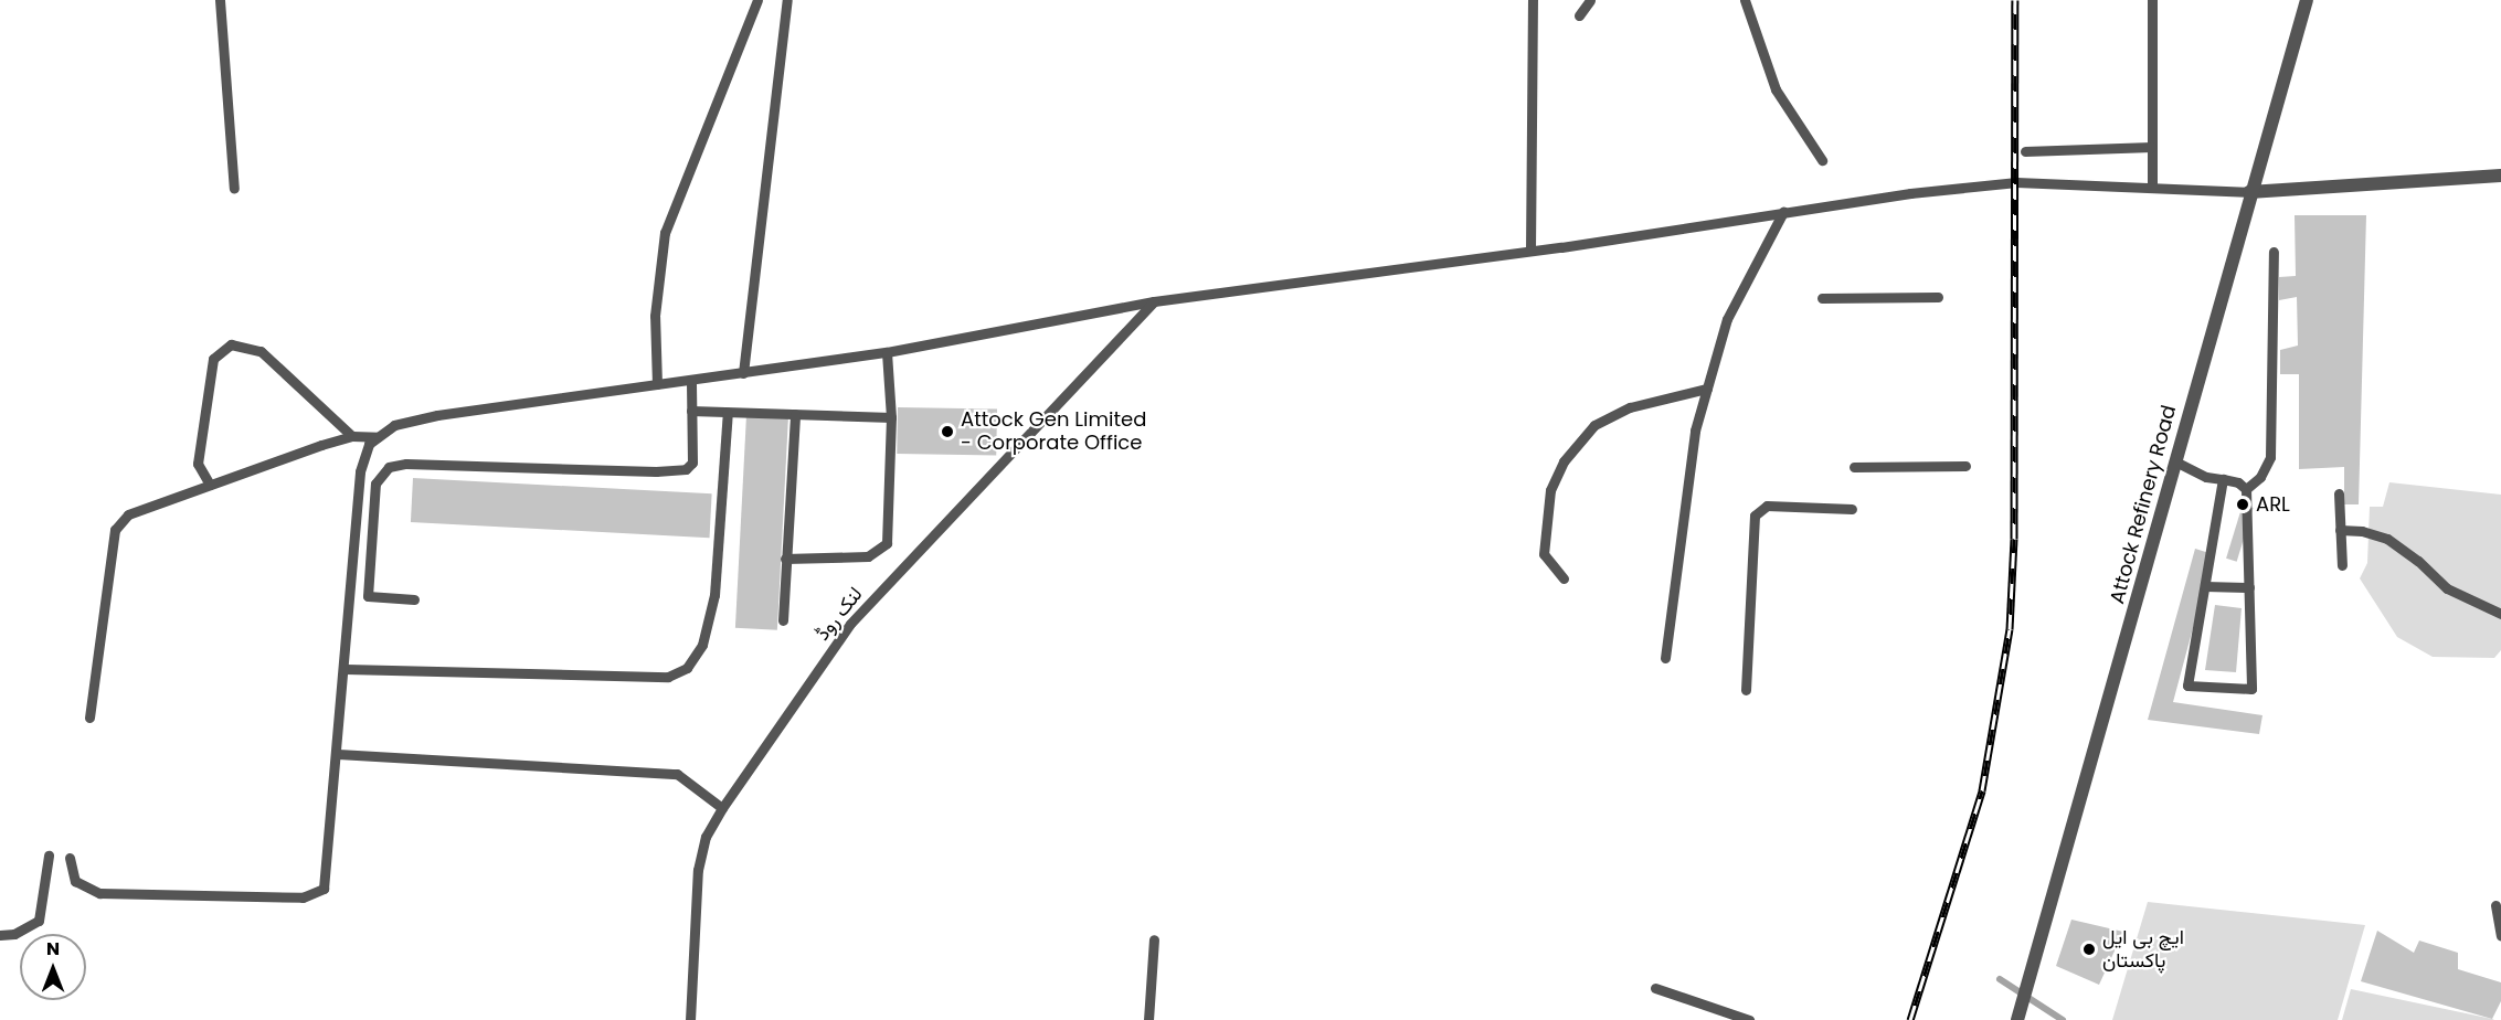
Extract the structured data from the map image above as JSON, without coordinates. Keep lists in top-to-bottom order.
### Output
{
  "streets": {
    "street": ["Attock Refinery Road"],
    "lane": ["لنک روڈ"]
  },
  "places": ["Attock Gen Limited - Corporate Office", "ARL", "ایچ بی ایل پاکستان"],
  "north": "top"
}
